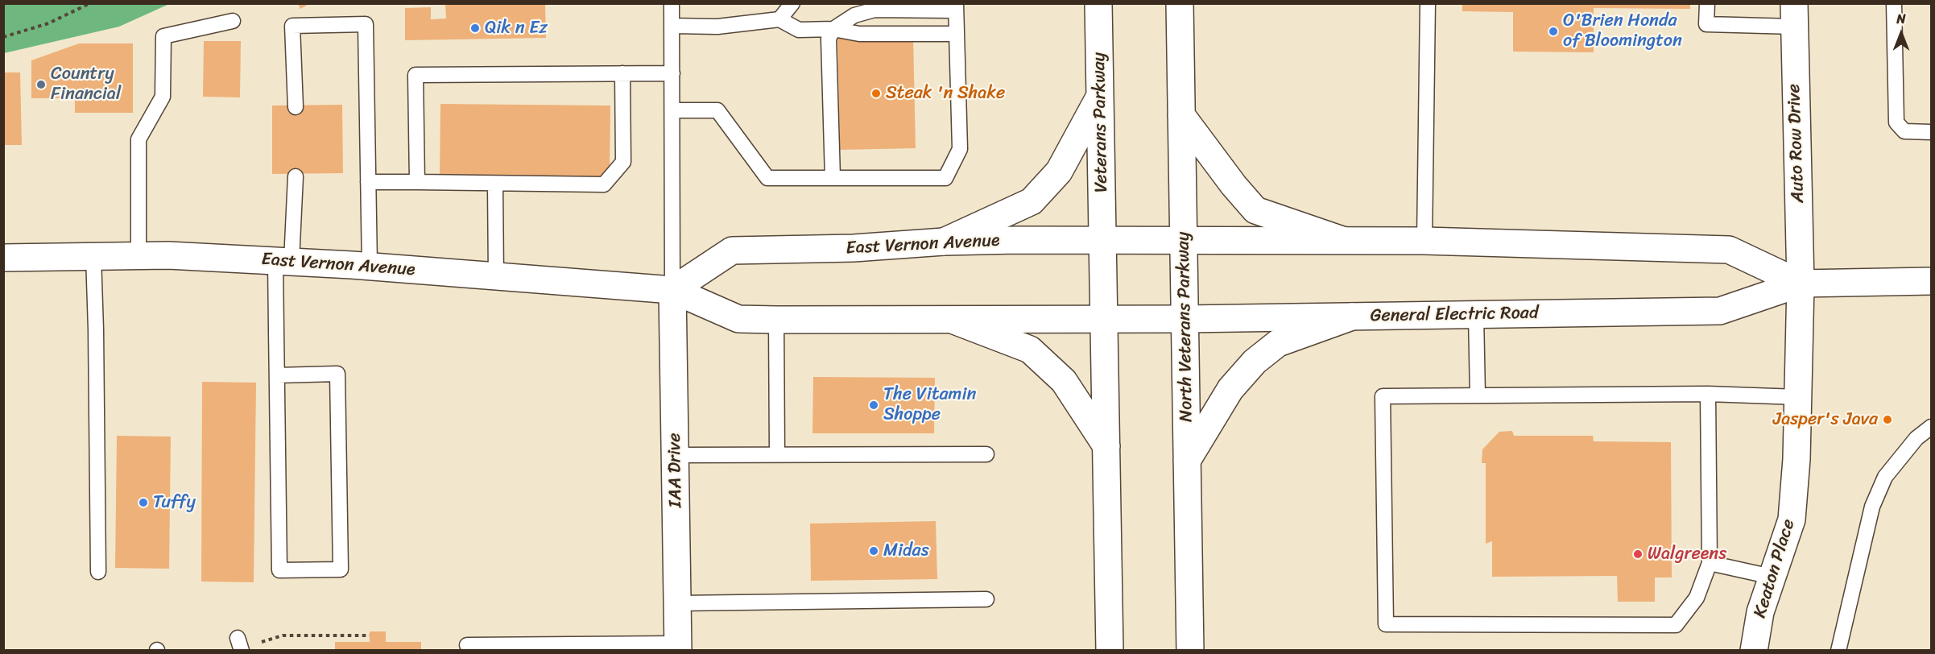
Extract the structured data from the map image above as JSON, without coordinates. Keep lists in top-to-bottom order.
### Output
{
  "streets": {
    "main road": [
      "Veterans Parkway",
      "Auto Row Drive",
      "East Vernon Avenue",
      "General Electric Road",
      "North Veterans Parkway",
      "IAA Drive",
      "Keaton Place"
    ]
  },
  "crossings": [
    ["Veterans Parkway", "East Vernon Avenue"],
    ["Auto Row Drive", "General Electric Road"],
    ["Auto Row Drive", "Keaton Place"],
    ["East Vernon Avenue", "General Electric Road"],
    ["East Vernon Avenue", "North Veterans Parkway"],
    ["East Vernon Avenue", "IAA Drive"],
    ["General Electric Road", "North Veterans Parkway"],
    ["General Electric Road", "Keaton Place"]
  ],
  "places": [
    "Qik n Ez",
    "O'Brien Honda of Bloomington",
    "Country Financial",
    "Steak 'n Shake",
    "The Vitamin Shoppe",
    "Jasper's Java",
    "Tuffy",
    "Midas",
    "Walgreens"
  ],
  "north": "top"
}
